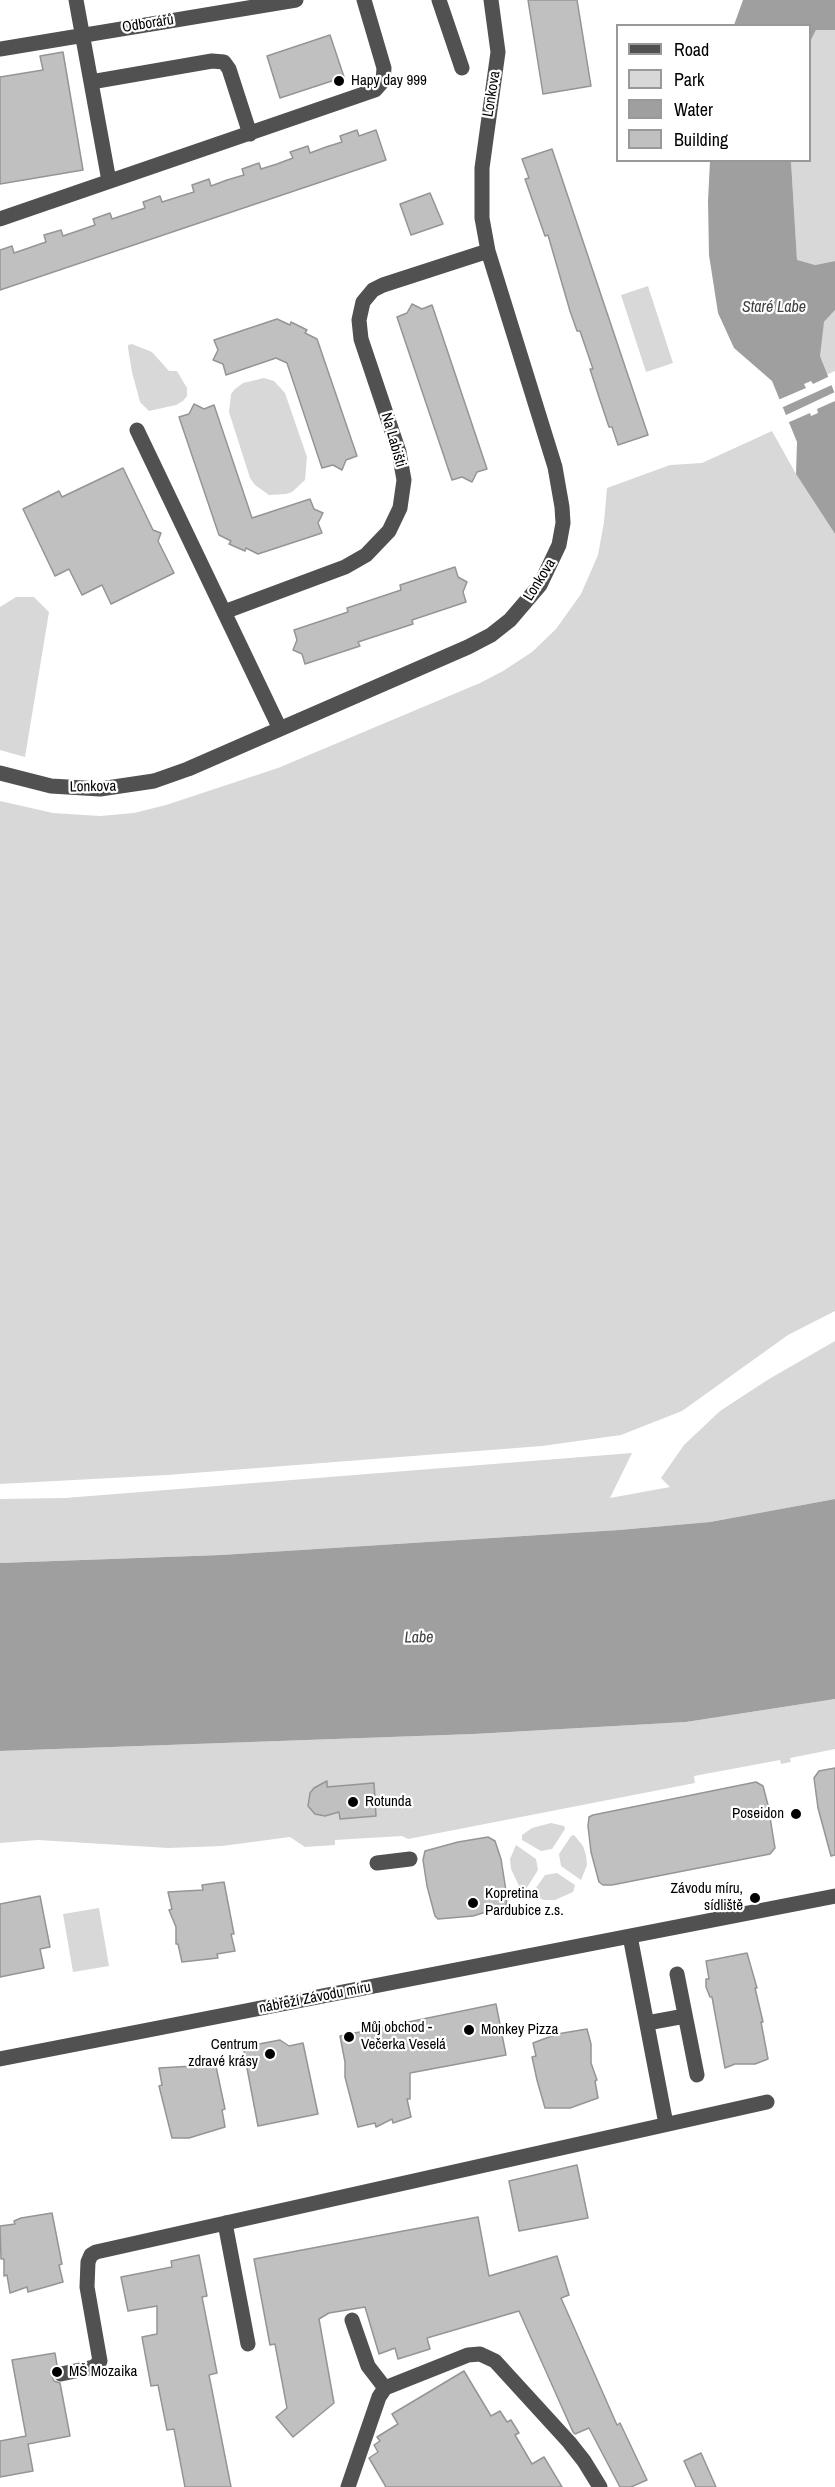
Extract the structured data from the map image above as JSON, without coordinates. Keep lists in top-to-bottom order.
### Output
{
  "streets": {
    "street": [
      "Odborářů",
      "Lonkova",
      "Na Labišti",
      "nábřeží Závodu míru"
    ]
  },
  "crossings": [
    ["Lonkova", "Na Labišti"]
  ],
  "water": ["Staré Labe", "Labe"],
  "places": [
    "Hapy day 999",
    "Rotunda",
    "Poseidon",
    "Závodu míru, sídliště",
    "Kopretina Pardubice z.s.",
    "Monkey Pizza",
    "Můj obchod - Večerka Veselá",
    "Centrum zdravé krásy",
    "MŠ Mozaika"
  ],
  "legend": [
    "Road",
    "Park",
    "Water",
    "Building"
  ]
}
